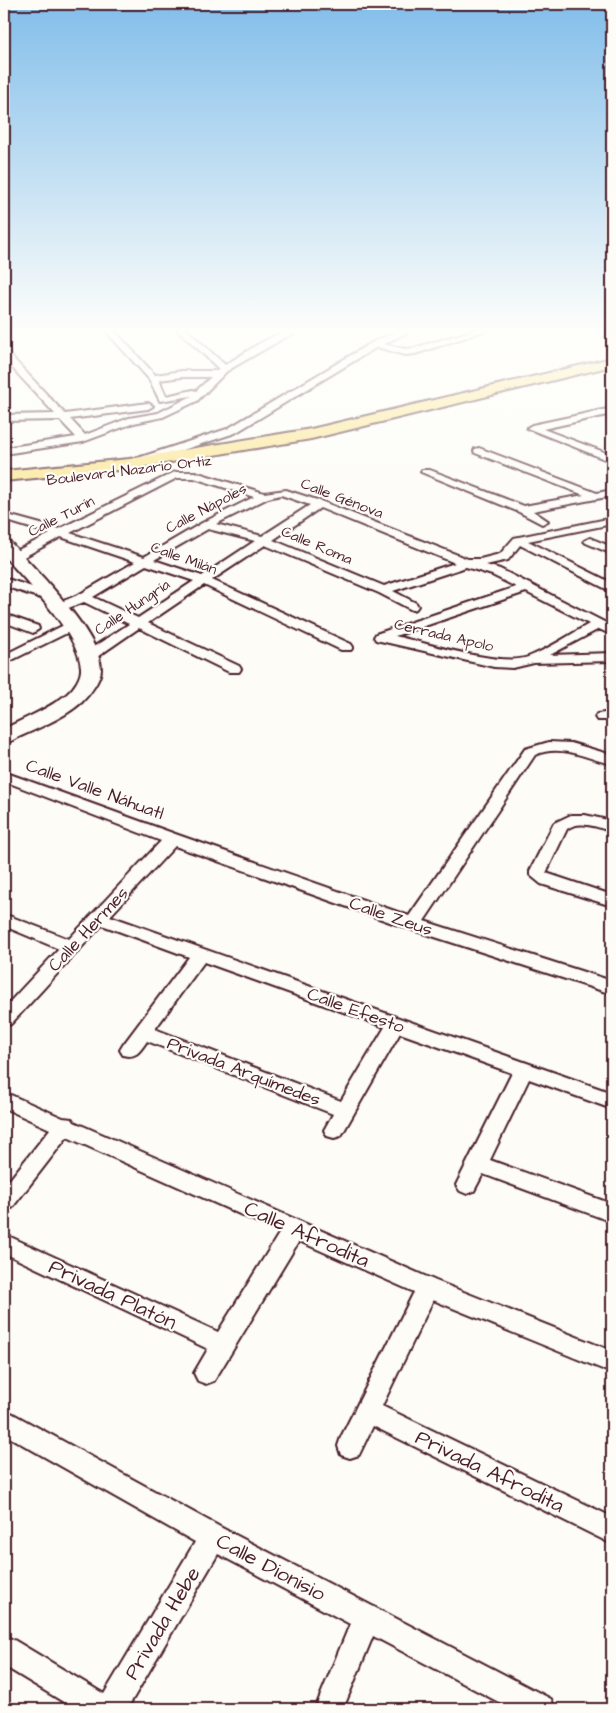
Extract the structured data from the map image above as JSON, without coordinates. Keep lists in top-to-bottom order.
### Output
{
  "streets": {
    "main road": ["Boulevard Nazario Ortiz"],
    "street": [
      "Calle Génova",
      "Calle Nápoles",
      "Calle Turín",
      "Calle Roma",
      "Calle Milán",
      "Calle Hungría",
      "Cerrada Apolo",
      "Calle Valle Náhuatl",
      "Calle Zeus",
      "Calle Hermes",
      "Calle Efesto",
      "Privada Arquímedes",
      "Calle Afrodita",
      "Privada Platón",
      "Privada Afrodita",
      "Calle Dionisio",
      "Privada Hebe"
    ]
  },
  "crossings": [
    ["Calle Génova", "Calle Nápoles"],
    ["Calle Génova", "Calle Turín"],
    ["Calle Génova", "Calle Hungría"],
    ["Calle Génova", "Cerrada Apolo"],
    ["Calle Nápoles", "Calle Roma"],
    ["Calle Nápoles", "Calle Milán"],
    ["Calle Turín", "Calle Milán"],
    ["Calle Roma", "Calle Hungría"],
    ["Calle Milán", "Calle Hungría"],
    ["Calle Valle Náhuatl", "Calle Zeus"],
    ["Calle Valle Náhuatl", "Calle Hermes"],
    ["Calle Zeus", "Calle Hermes"],
    ["Calle Hermes", "Calle Efesto"],
    ["Calle Efesto", "Privada Arquímedes"],
    ["Calle Dionisio", "Privada Hebe"]
  ]
}
